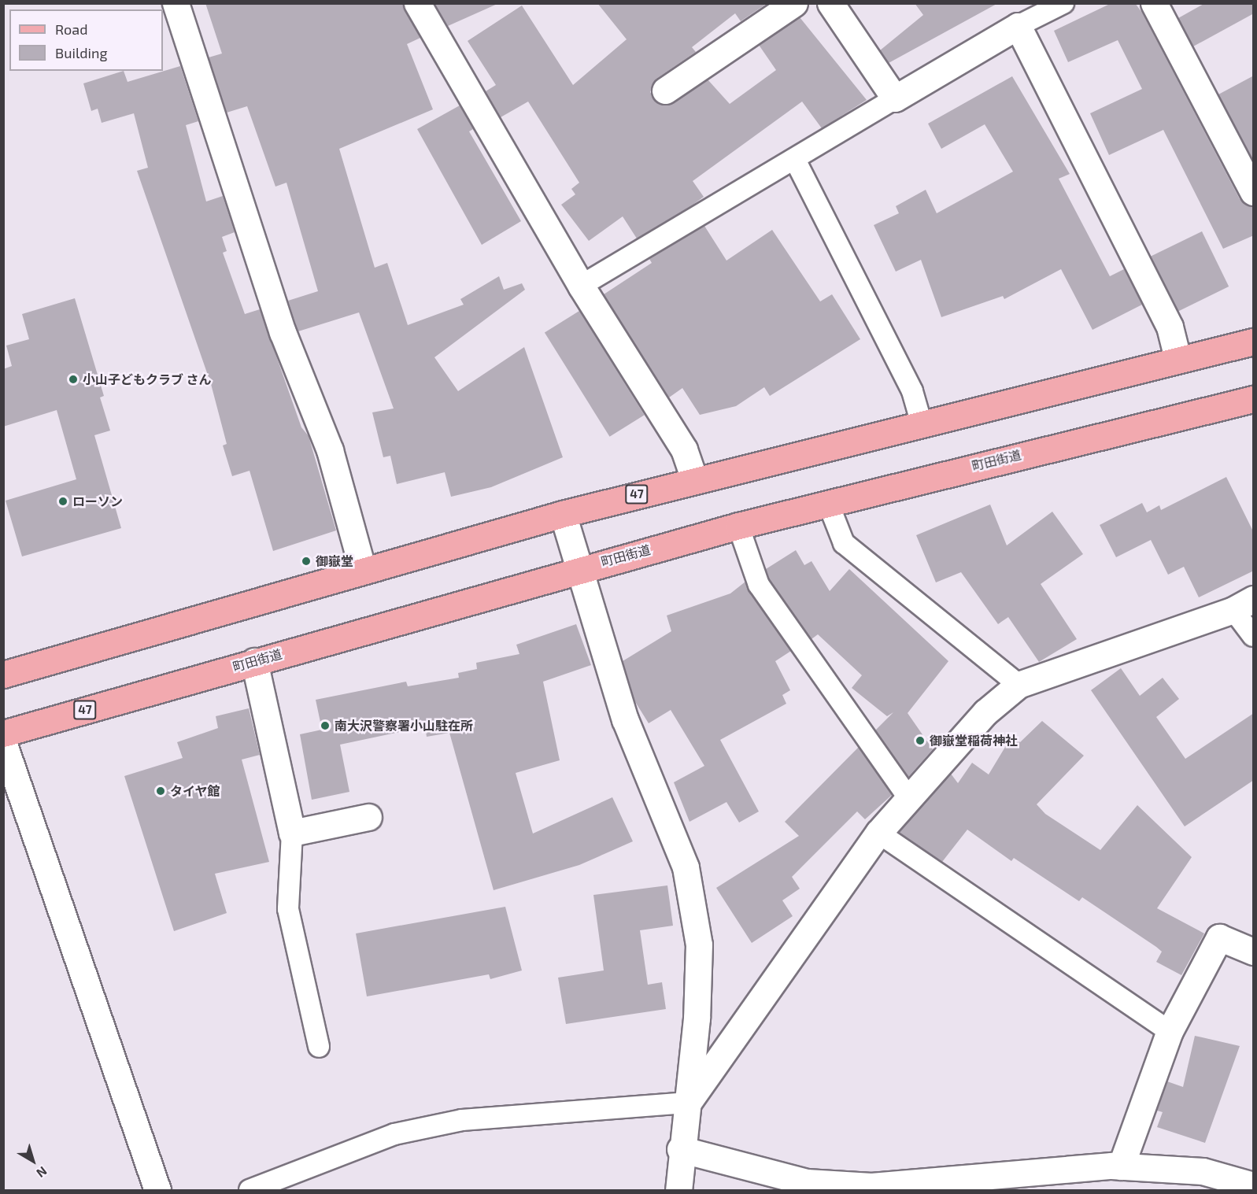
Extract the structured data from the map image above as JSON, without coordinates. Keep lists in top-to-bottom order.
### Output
{
  "streets": {
    "main road": ["町田街道", "47"]
  },
  "places": [
    "小山子どもクラブ さん",
    "ローソン",
    "御嶽堂",
    "南大沢警察署小山駐在所",
    "御嶽堂稲荷神社",
    "タイヤ館"
  ],
  "legend": ["Road", "Building"],
  "north": "bottom right"
}
